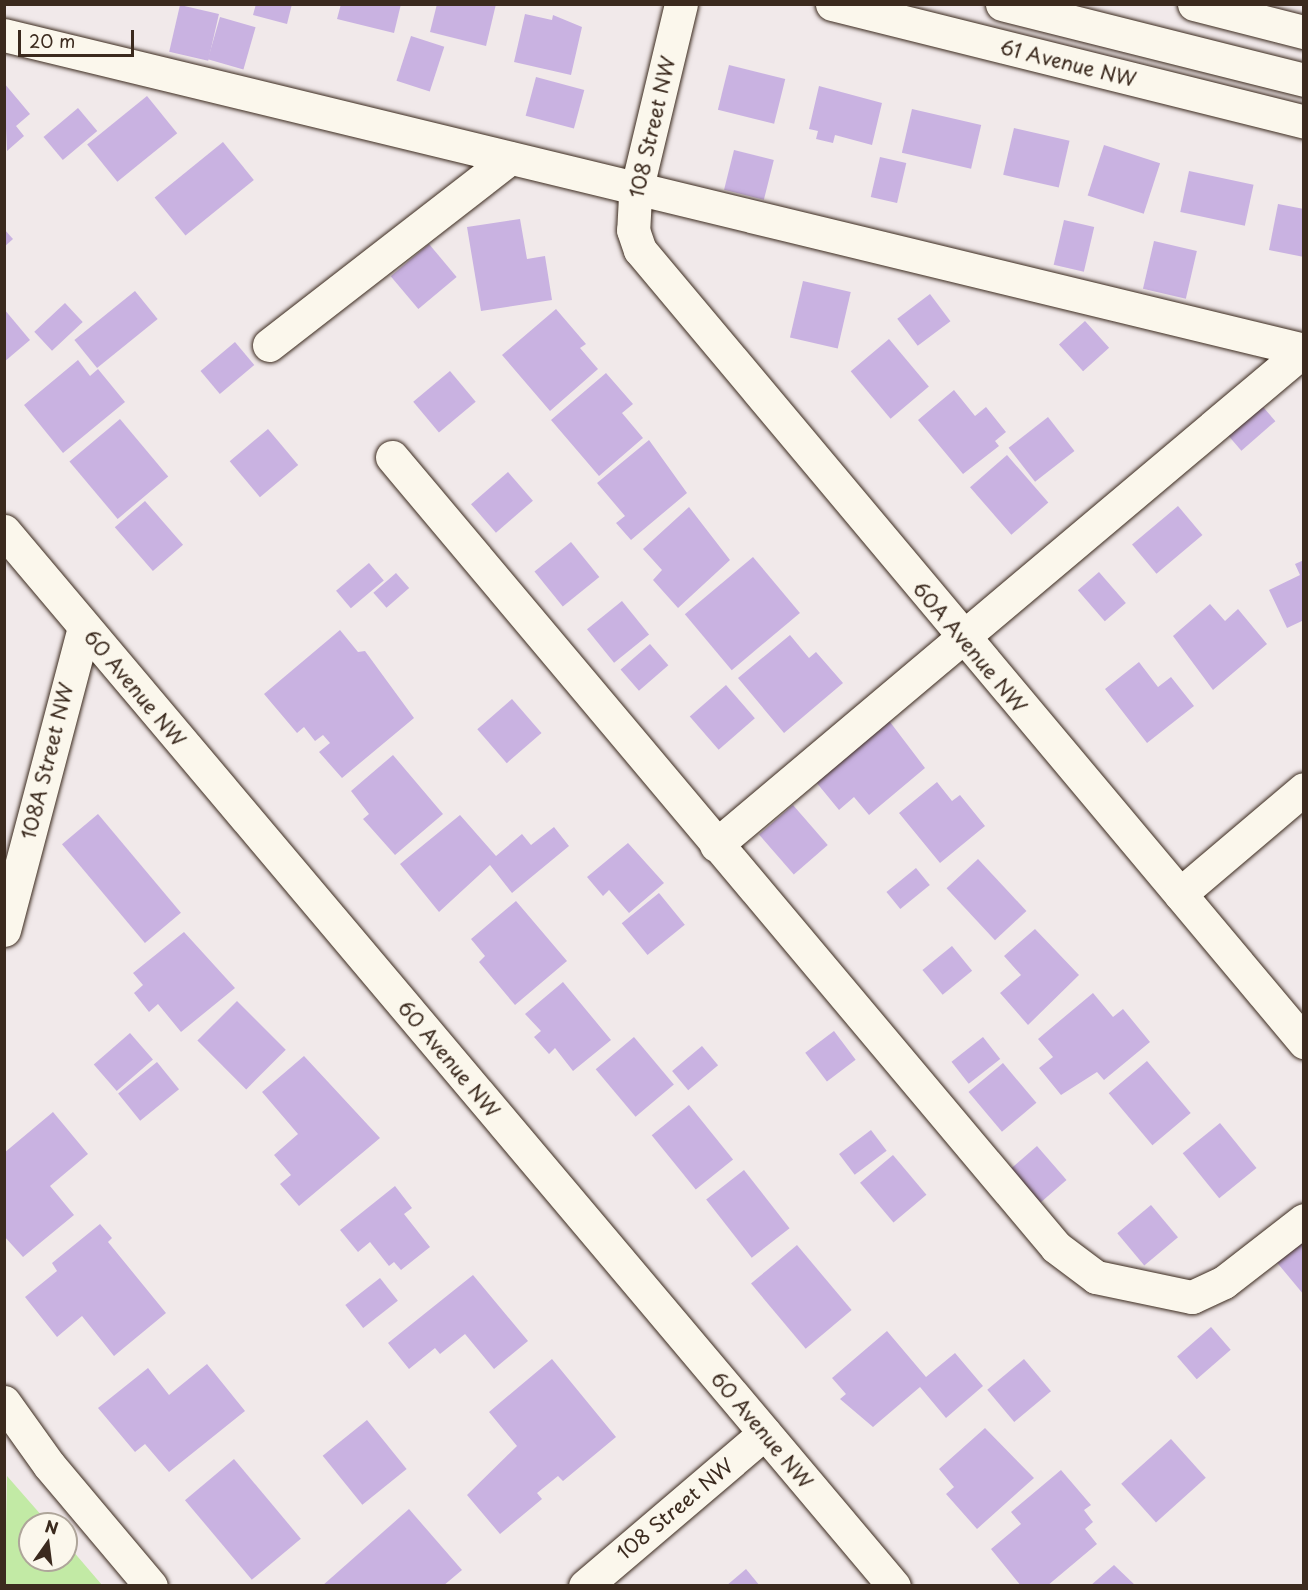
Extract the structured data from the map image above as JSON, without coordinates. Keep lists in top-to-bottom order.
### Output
{
  "streets": {
    "street": [
      "61 Avenue NW",
      "108 Street NW",
      "60A Avenue NW",
      "60 Avenue NW",
      "108A Street NW"
    ]
  },
  "crossings": [
    ["108 Street NW", "60A Avenue NW"],
    ["108 Street NW", "60 Avenue NW"],
    ["60 Avenue NW", "108A Street NW"]
  ],
  "scale_bar": "20 m",
  "north": "top"
}
